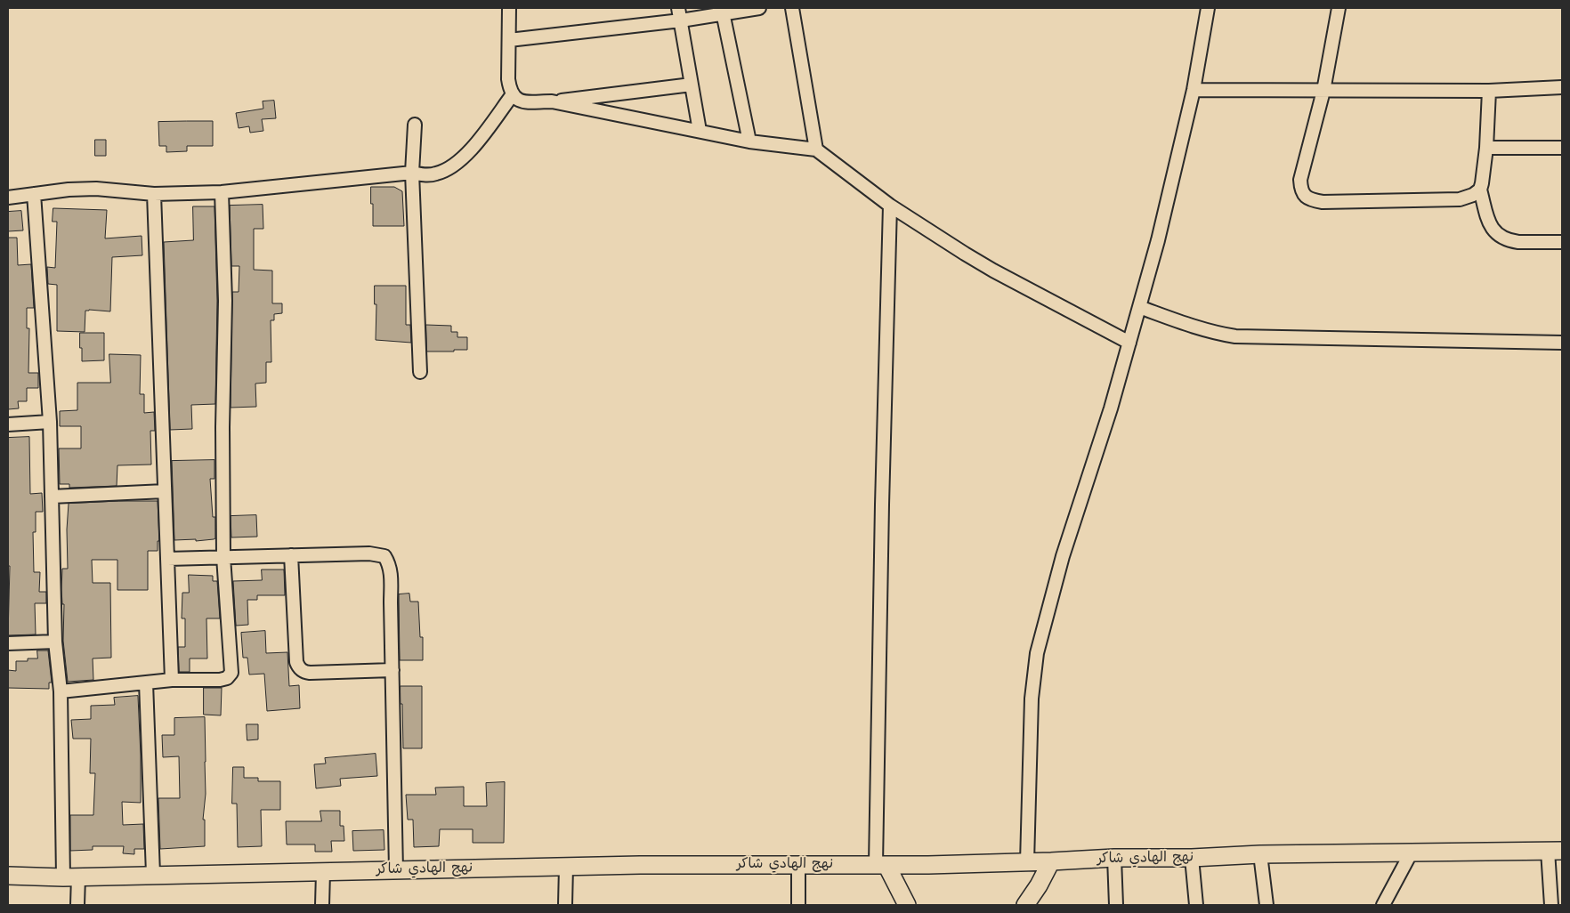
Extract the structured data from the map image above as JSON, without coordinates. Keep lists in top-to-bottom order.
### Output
{
  "streets": {
    "street": ["نهج الهادي شاكر"]
  }
}
